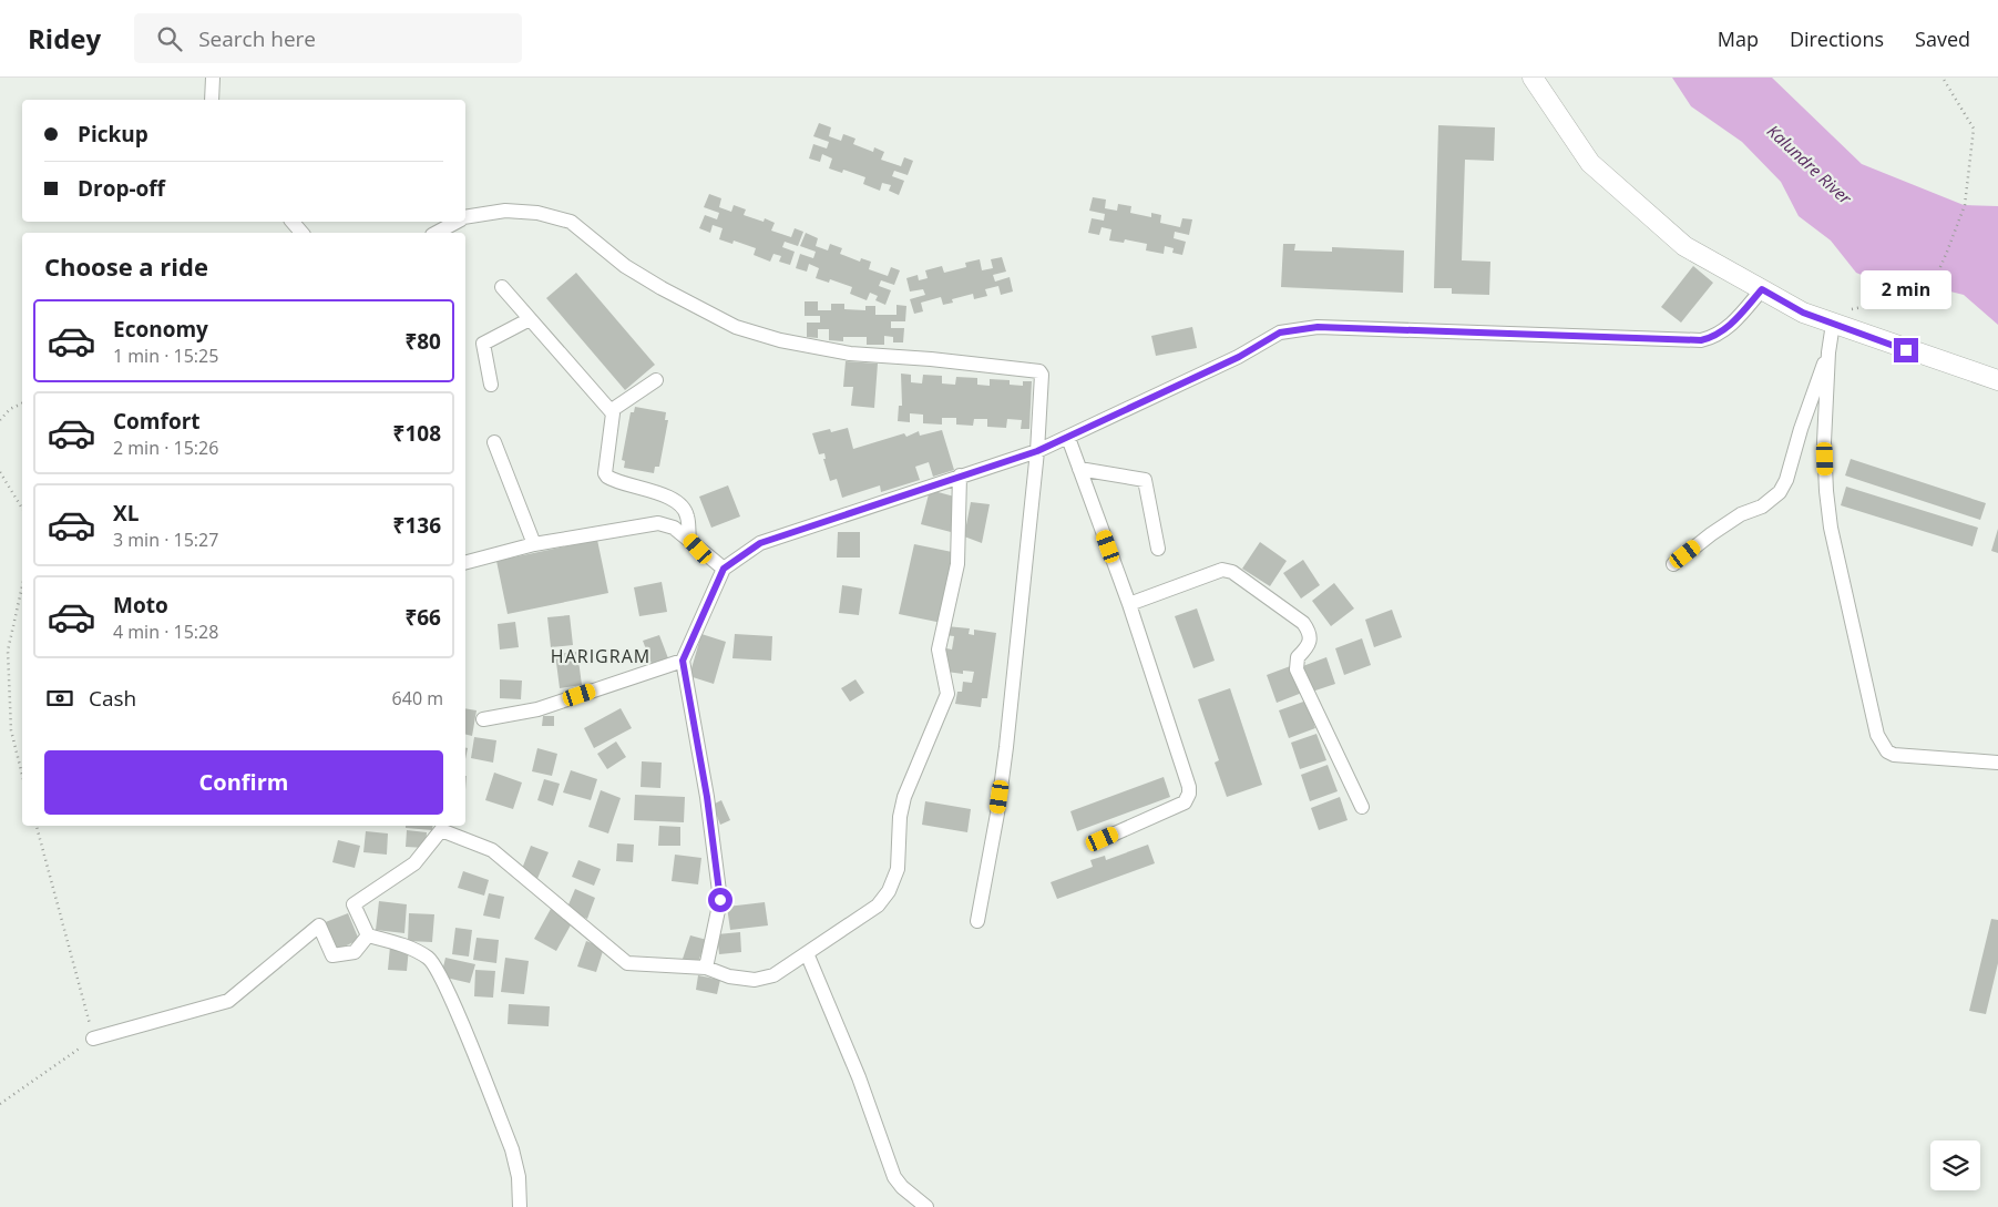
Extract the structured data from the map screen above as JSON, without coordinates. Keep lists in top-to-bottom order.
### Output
{
  "districts": ["HARIGRAM"],
  "water": ["Kalundre River"],
  "page": {
    "header": "Ridey",
    "search": "Search here",
    "nav": ["Map", "Directions", "Saved"],
    "banner": ["Pickup", "Drop-off"],
    "heading": "Choose a ride",
    "bubble": "2 min",
    "list": [
      {
        "name": "Economy",
        "note": "1 min · 15:25",
        "value": "₹80"
      },
      {
        "name": "Comfort",
        "note": "2 min · 15:26",
        "value": "₹108"
      },
      {
        "name": "XL",
        "note": "3 min · 15:27",
        "value": "₹136"
      },
      {
        "name": "Moto",
        "note": "4 min · 15:28",
        "value": "₹66"
      }
    ],
    "pay": ["Cash", "640 m"],
    "buttons": "Confirm"
  }
}
